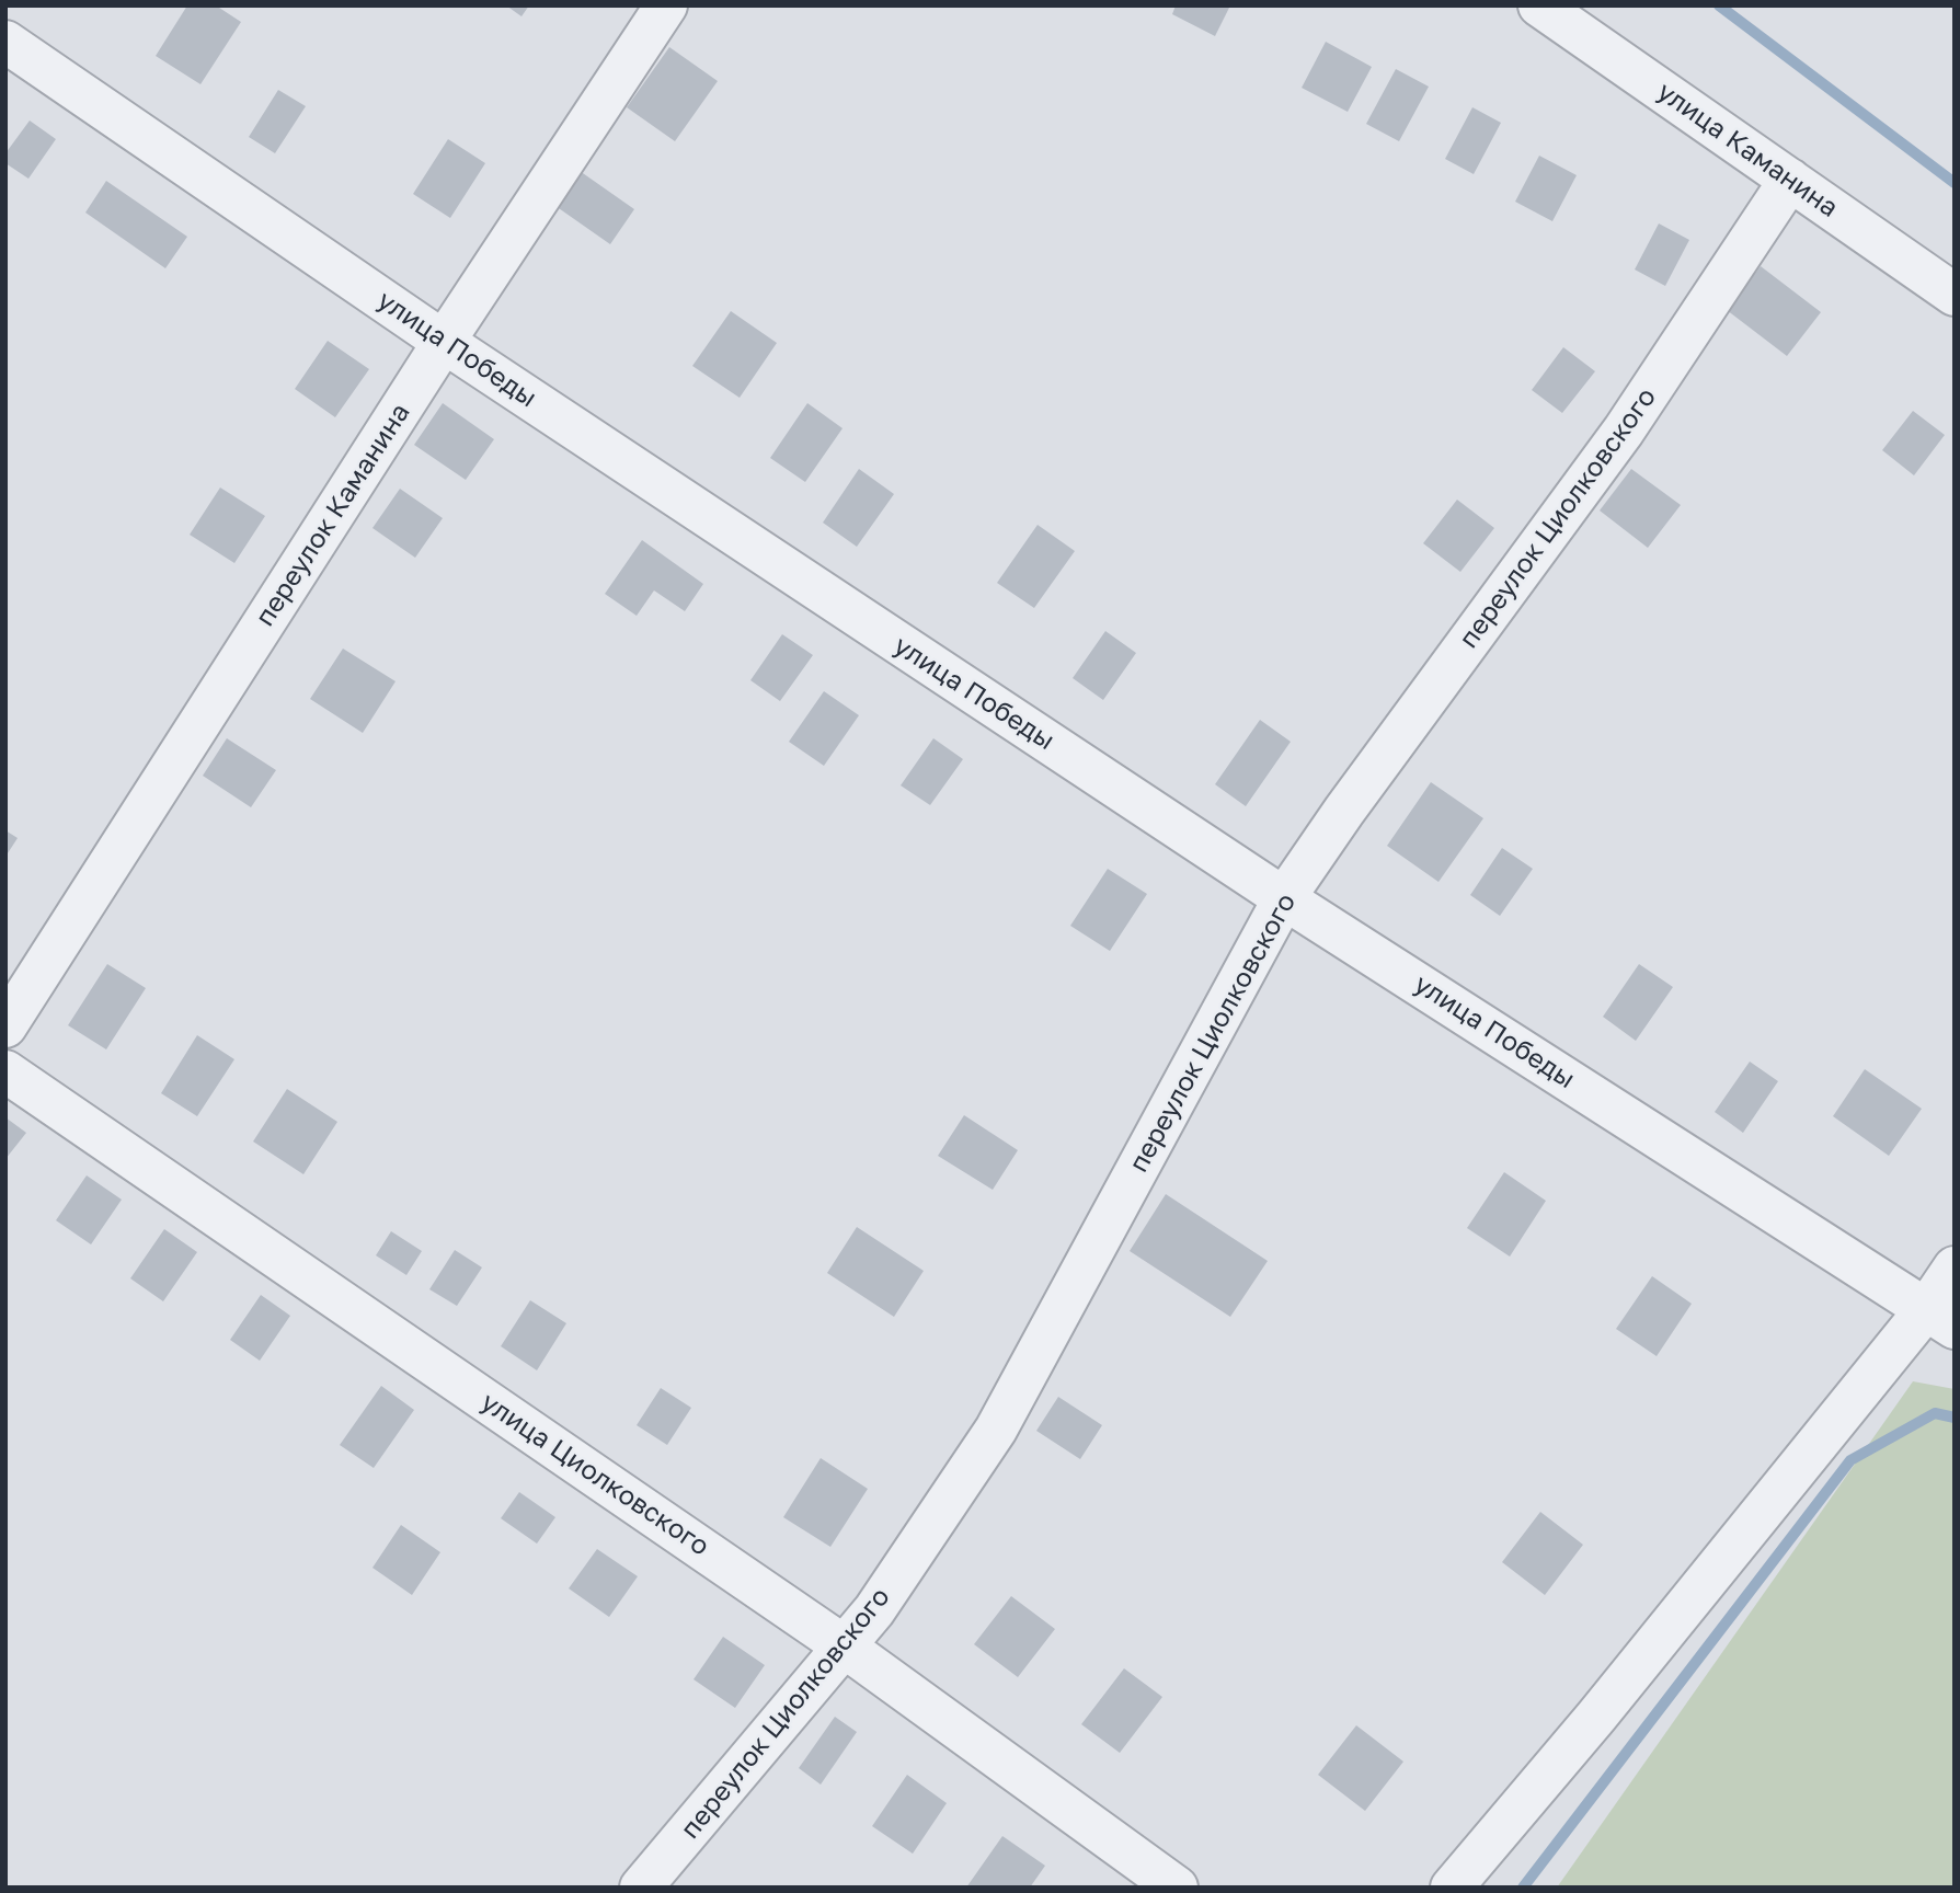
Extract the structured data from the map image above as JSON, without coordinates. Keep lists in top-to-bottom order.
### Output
{
  "streets": {
    "street": [
      "улица Каманина",
      "улица Победы",
      "переулок Каманина",
      "переулок Циолковского",
      "улица Циолковского"
    ]
  },
  "crossings": [
    ["улица Каманина", "переулок Циолковского"],
    ["улица Победы", "переулок Каманина"],
    ["улица Победы", "переулок Циолковского"],
    ["переулок Циолковского", "улица Циолковского"]
  ]
}
